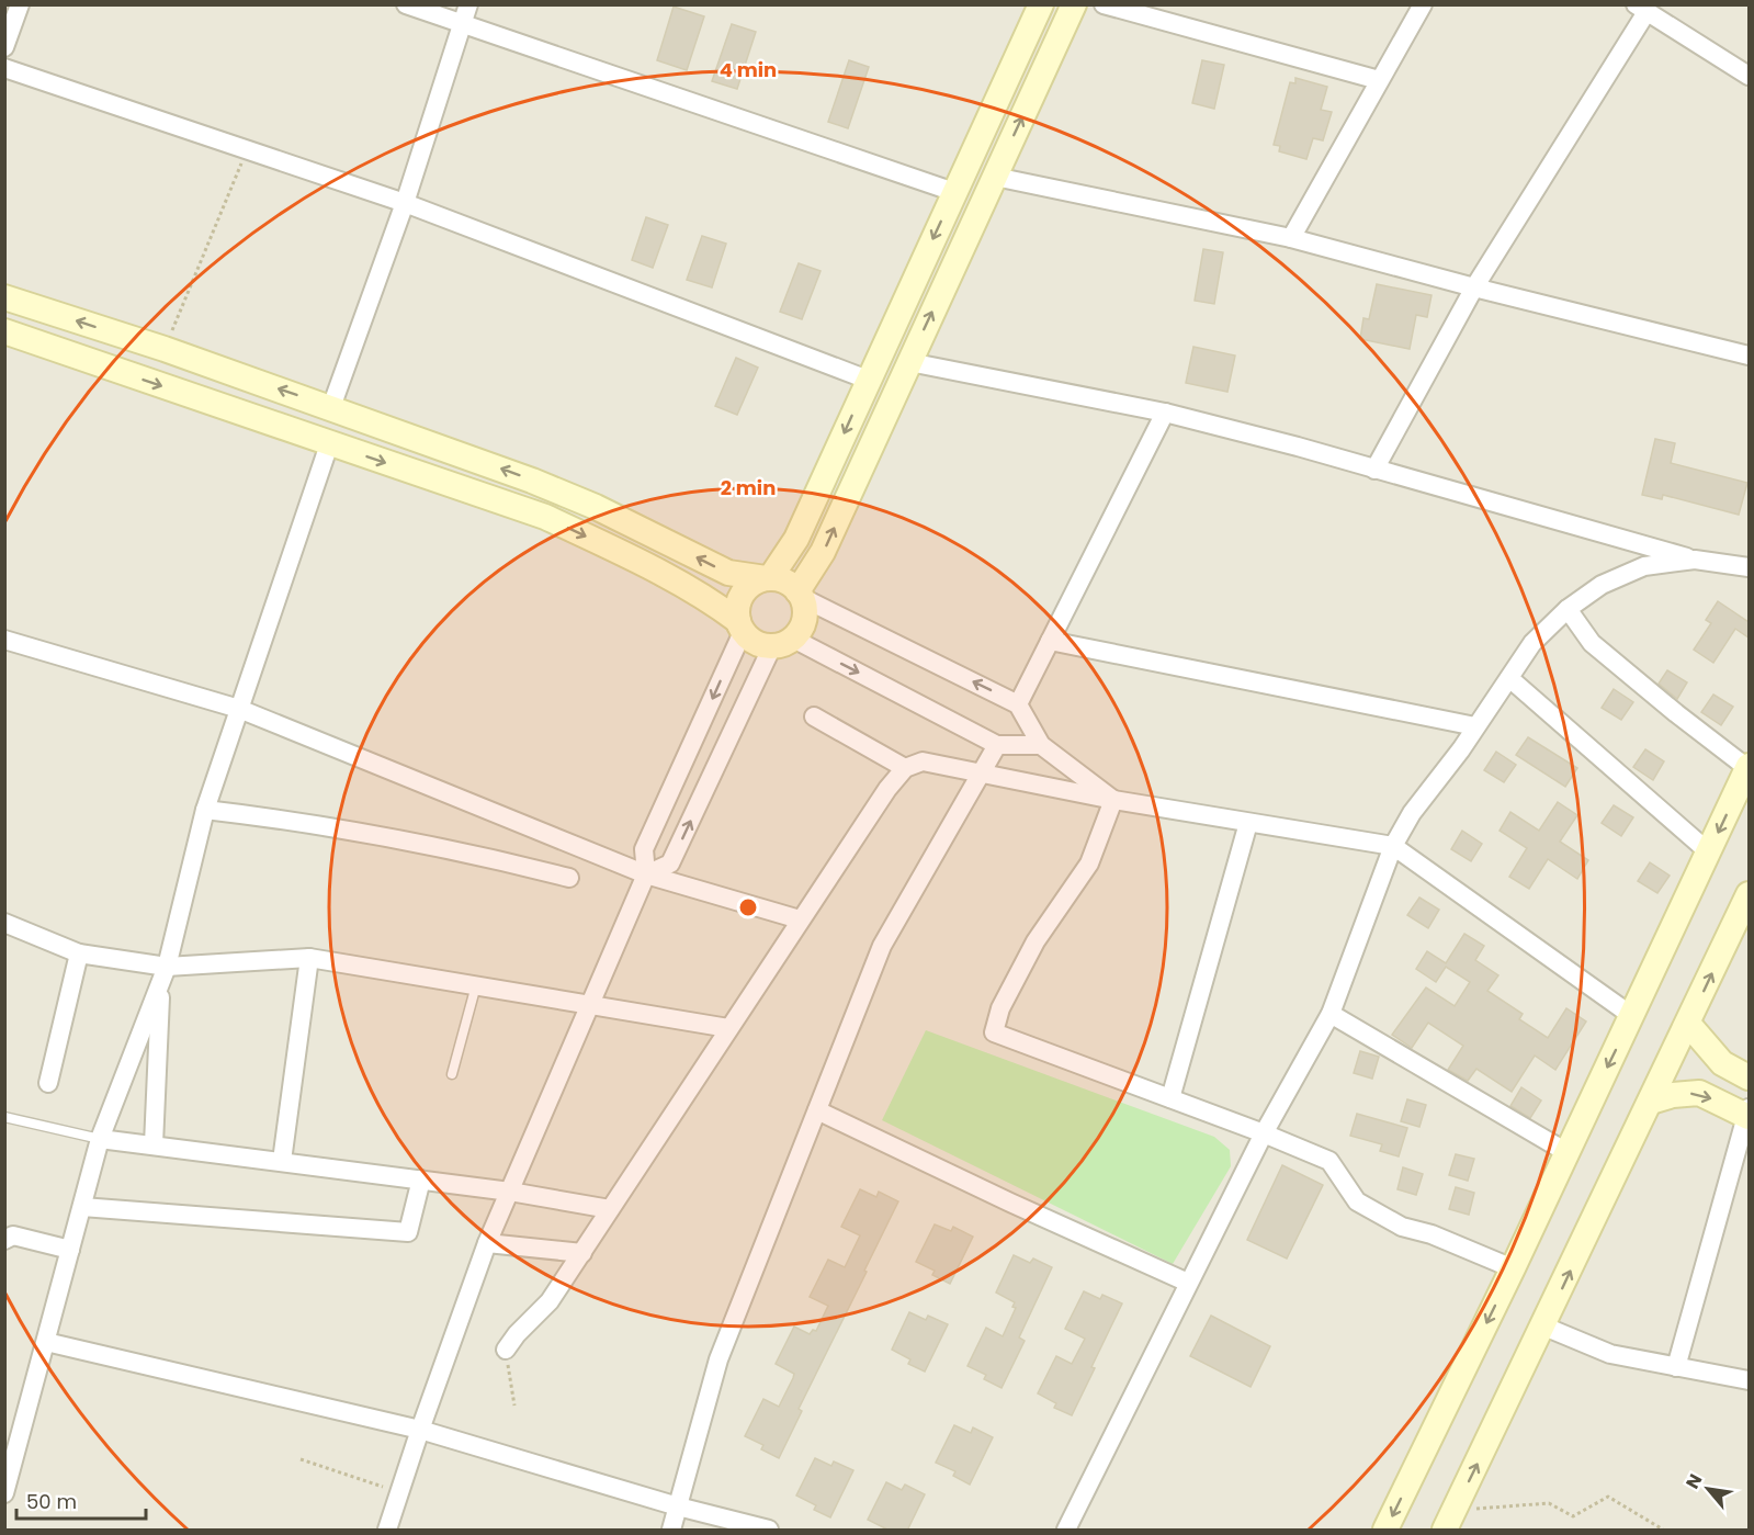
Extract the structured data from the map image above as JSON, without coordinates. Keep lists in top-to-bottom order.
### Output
{
  "scale_bar": "50 m",
  "north": "top left",
  "rings": ["4 min", "2 min"]
}
